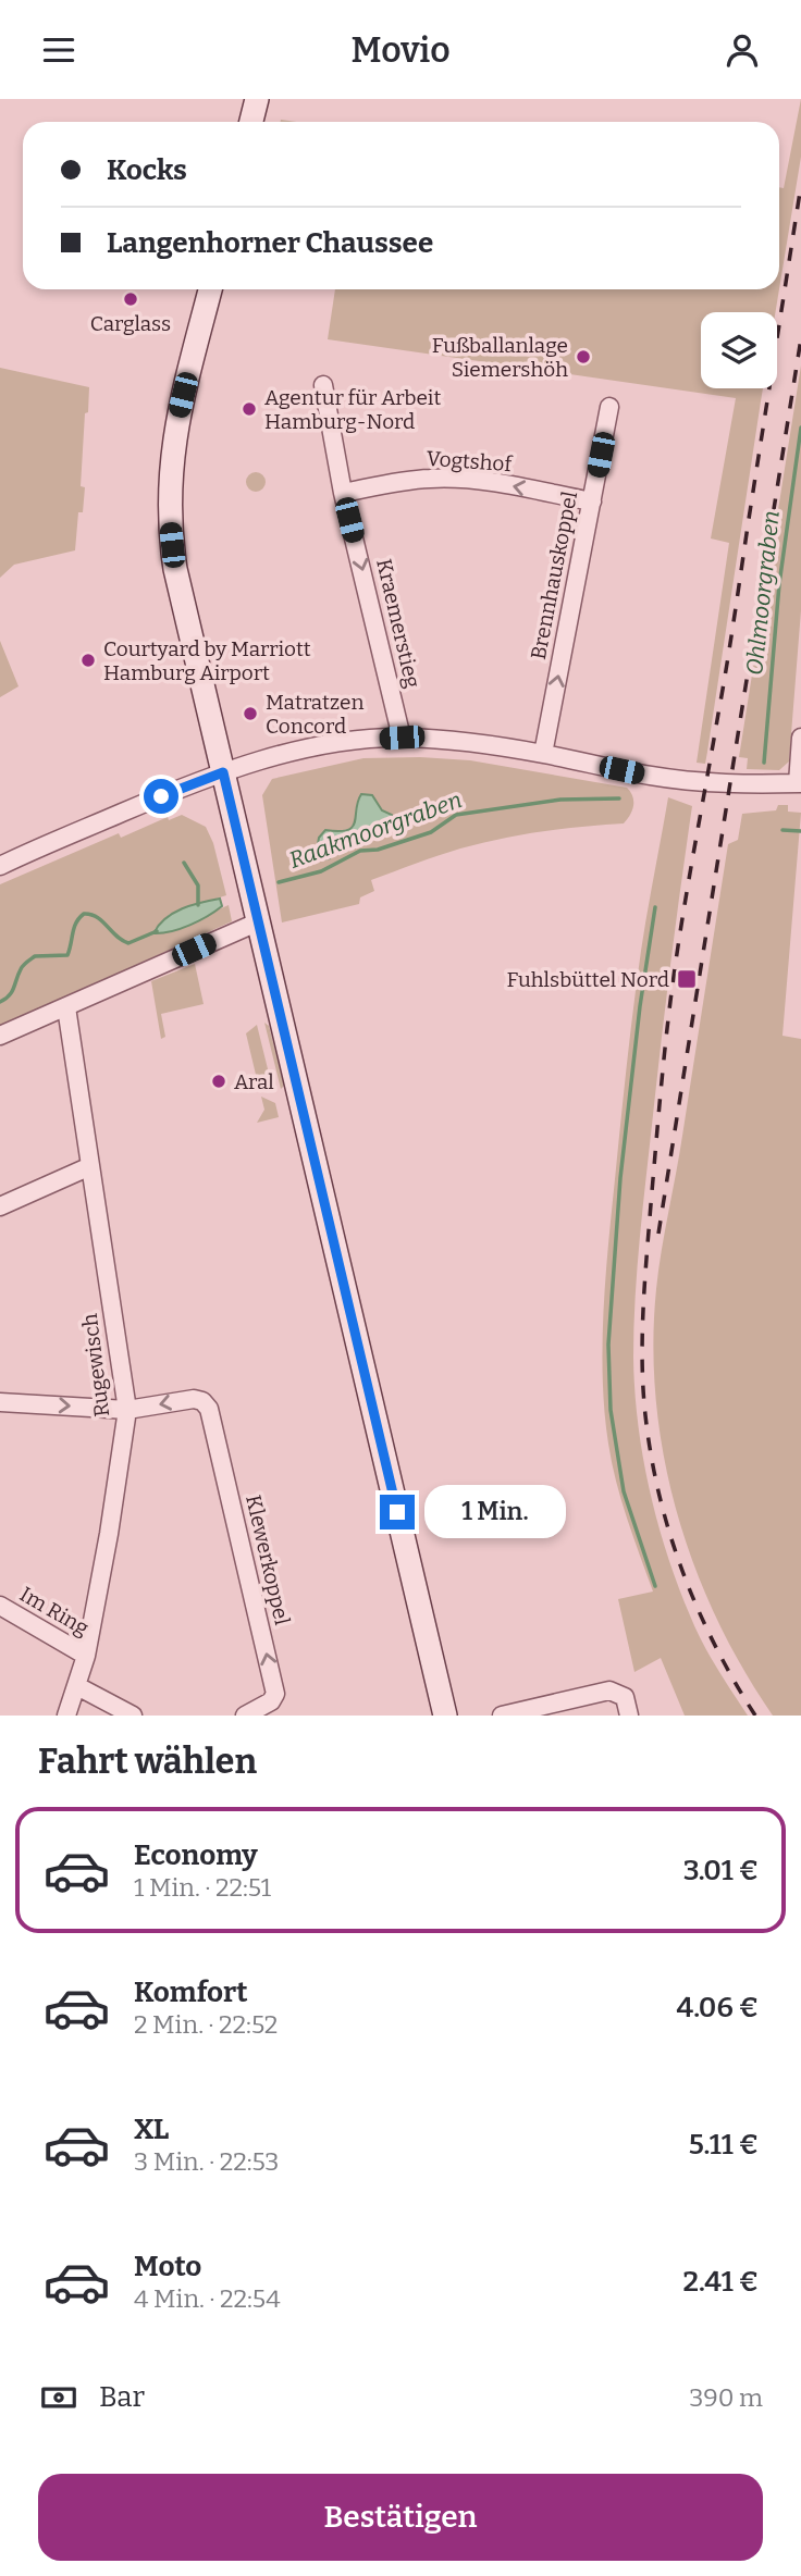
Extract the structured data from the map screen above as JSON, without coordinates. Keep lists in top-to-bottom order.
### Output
{
  "streets": {
    "street": [
      "Vogtshof",
      "Brennhauskoppel",
      "Kraemerstieg",
      "Rugewisch",
      "Klewerkoppel",
      "Im Ring"
    ]
  },
  "crossings": [
    ["Vogtshof", "Brennhauskoppel"],
    ["Vogtshof", "Kraemerstieg"],
    ["Rugewisch", "Klewerkoppel"],
    ["Rugewisch", "Im Ring"]
  ],
  "one_way": ["Vogtshof", "Brennhauskoppel", "Kraemerstieg"],
  "water": ["Ohlmoorgraben", "Raakmoorgraben"],
  "places": {
    "other": [
      "Carglass",
      "Fußballanlage Siemershöh",
      "Agentur für Arbeit Hamburg-Nord",
      "Courtyard by Marriott Hamburg Airport",
      "Matratzen Concord",
      "Aral"
    ],
    "transit": ["Fuhlsbüttel Nord"]
  },
  "page": {
    "header": "Movio",
    "banner": ["Kocks", "Langenhorner Chaussee"],
    "bubble": "1 Min.",
    "heading": "Fahrt wählen",
    "list": [
      {
        "name": "Economy",
        "note": "1 Min. · 22:51",
        "value": "3.01 €"
      },
      {
        "name": "Komfort",
        "note": "2 Min. · 22:52",
        "value": "4.06 €"
      },
      {
        "name": "XL",
        "note": "3 Min. · 22:53",
        "value": "5.11 €"
      },
      {
        "name": "Moto",
        "note": "4 Min. · 22:54",
        "value": "2.41 €"
      }
    ],
    "pay": ["Bar", "390 m"],
    "buttons": "Bestätigen"
  }
}
